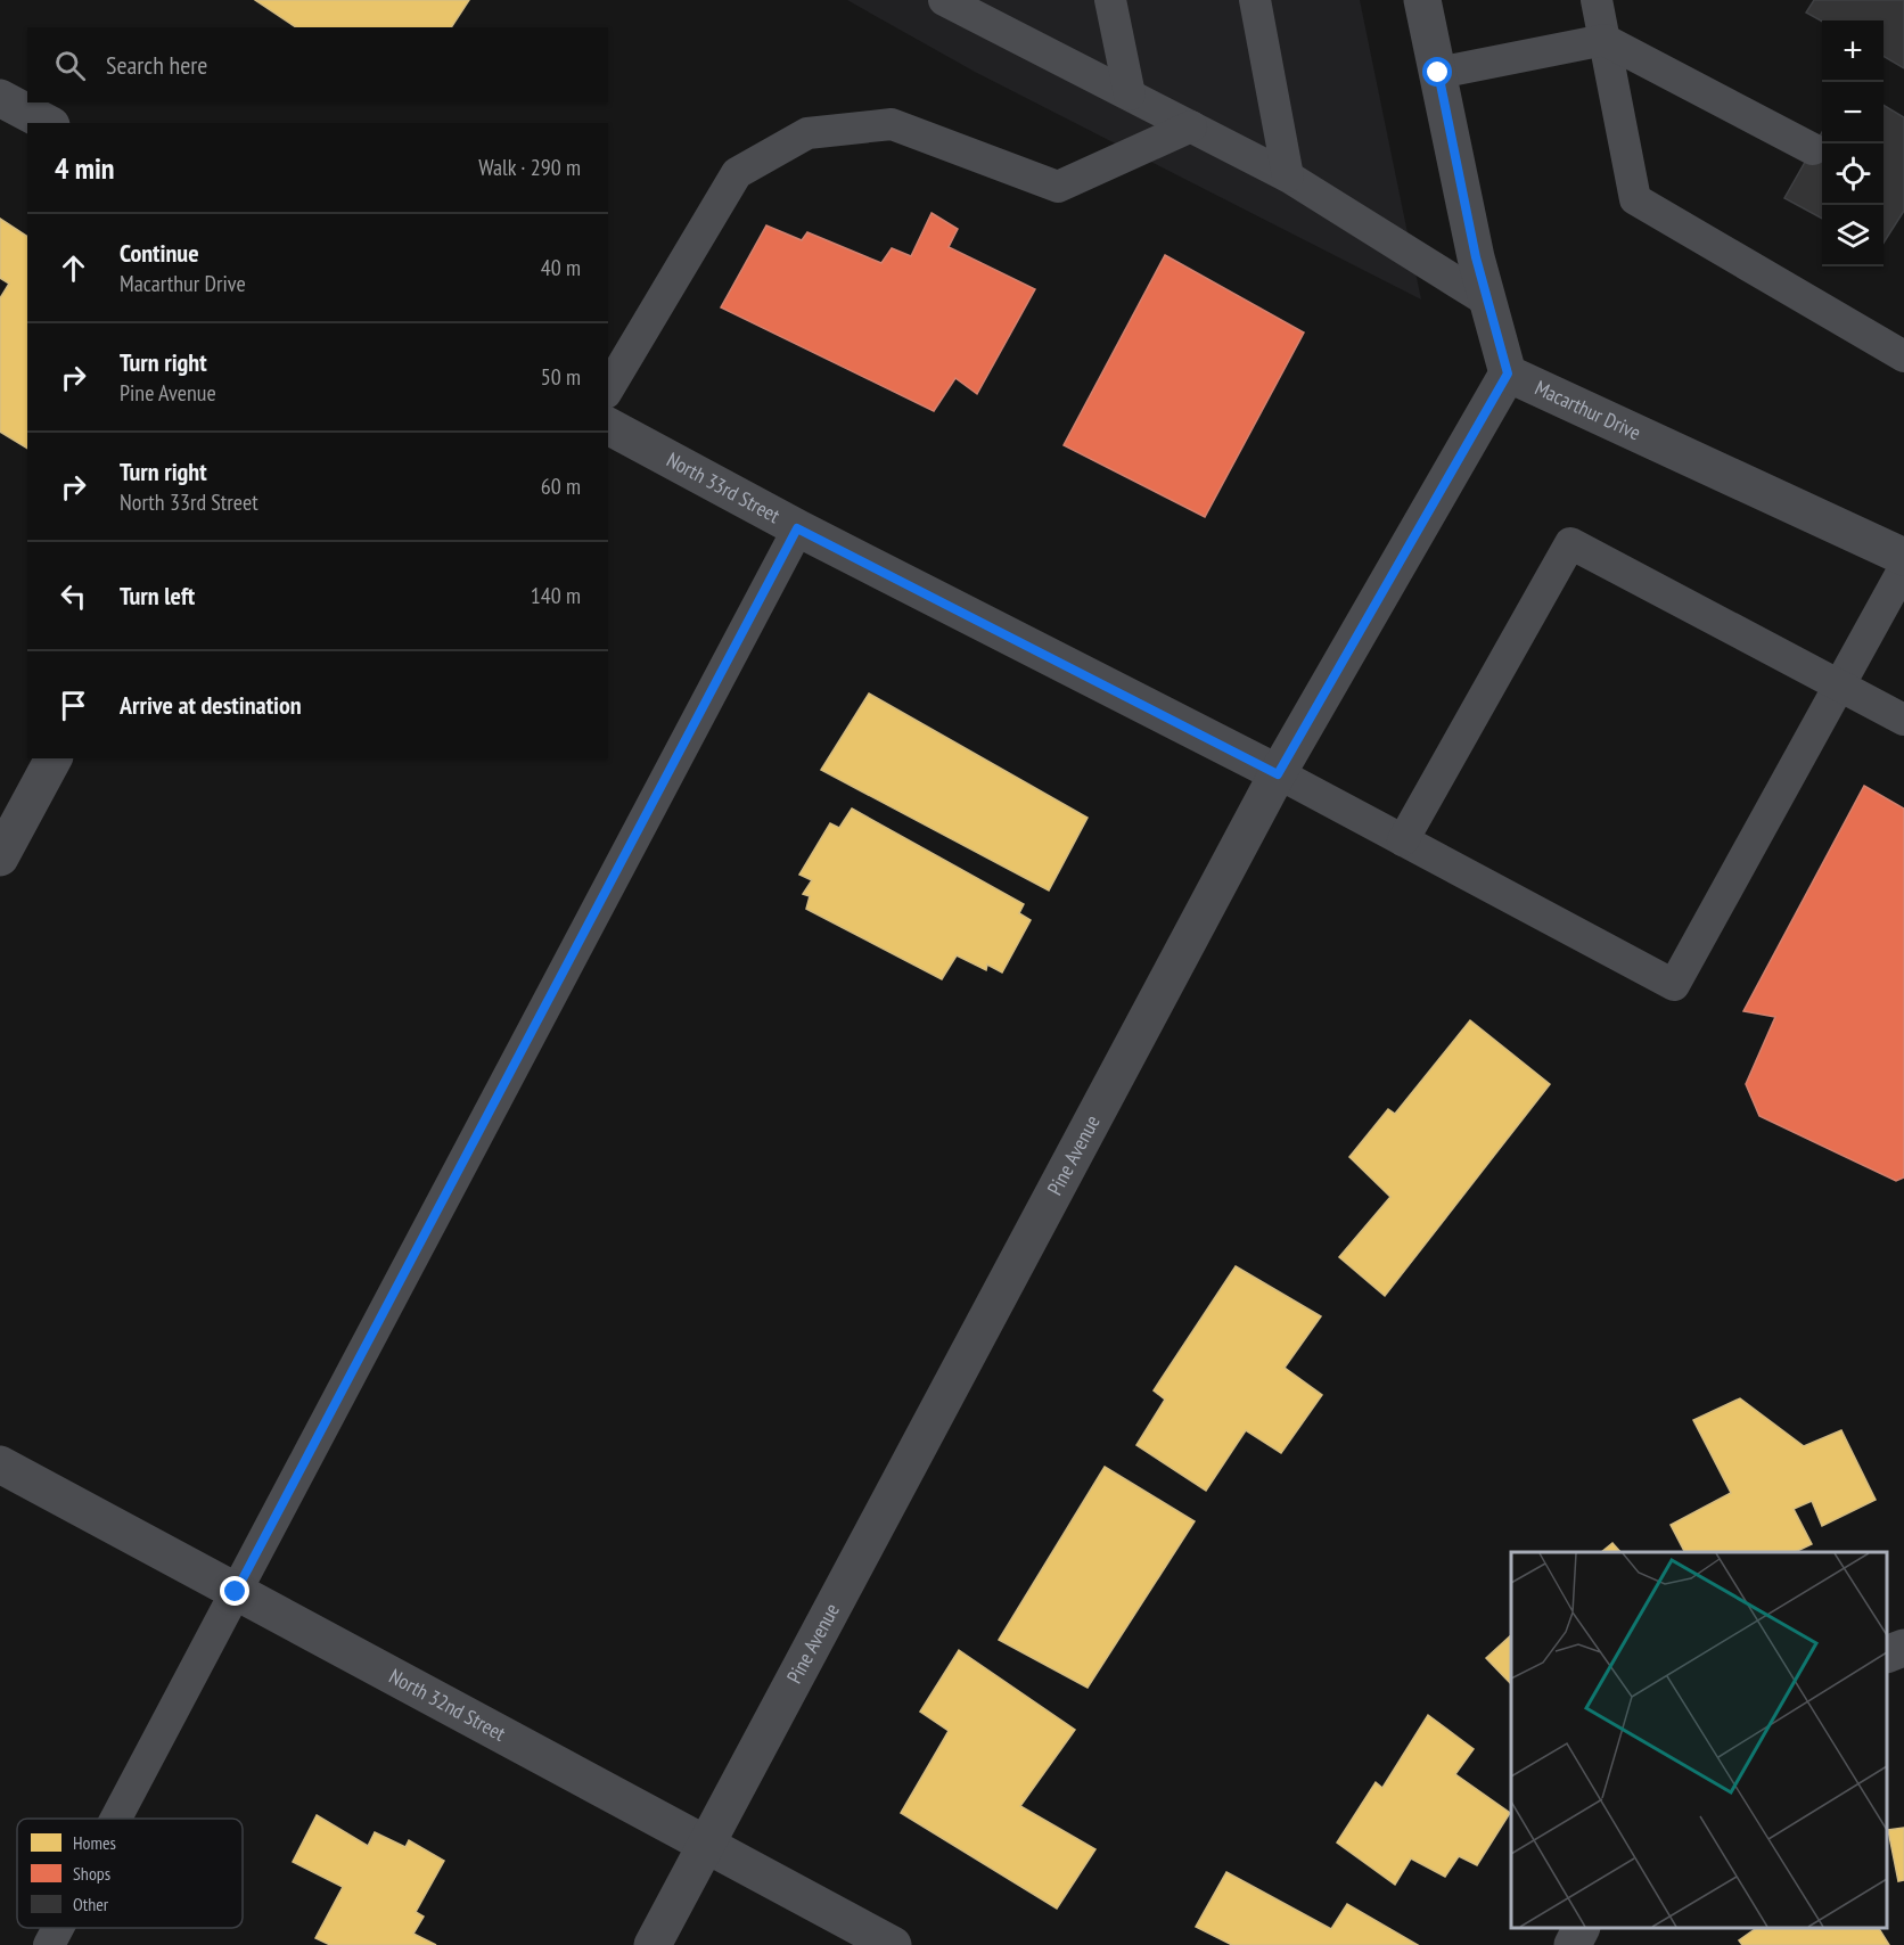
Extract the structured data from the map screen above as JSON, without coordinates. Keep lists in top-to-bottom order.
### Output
{
  "streets": {
    "street": [
      "Macarthur Drive",
      "North 33rd Street",
      "Pine Avenue",
      "North 32nd Street"
    ]
  },
  "crossings": [
    ["Macarthur Drive", "Pine Avenue"],
    ["North 33rd Street", "Pine Avenue"],
    ["Pine Avenue", "North 32nd Street"]
  ],
  "legend": ["Homes", "Shops", "Other"],
  "page": {
    "map_buttons": ["+", "−"],
    "search": "Search here",
    "heading": ["4 min", "Walk · 290 m"],
    "list": [
      ["Continue", "Macarthur Drive", "40 m"],
      ["Turn right", "Pine Avenue", "50 m"],
      ["Turn right", "North 33rd Street", "60 m"],
      ["Turn left", "140 m"],
      "Arrive at destination"
    ]
  }
}
